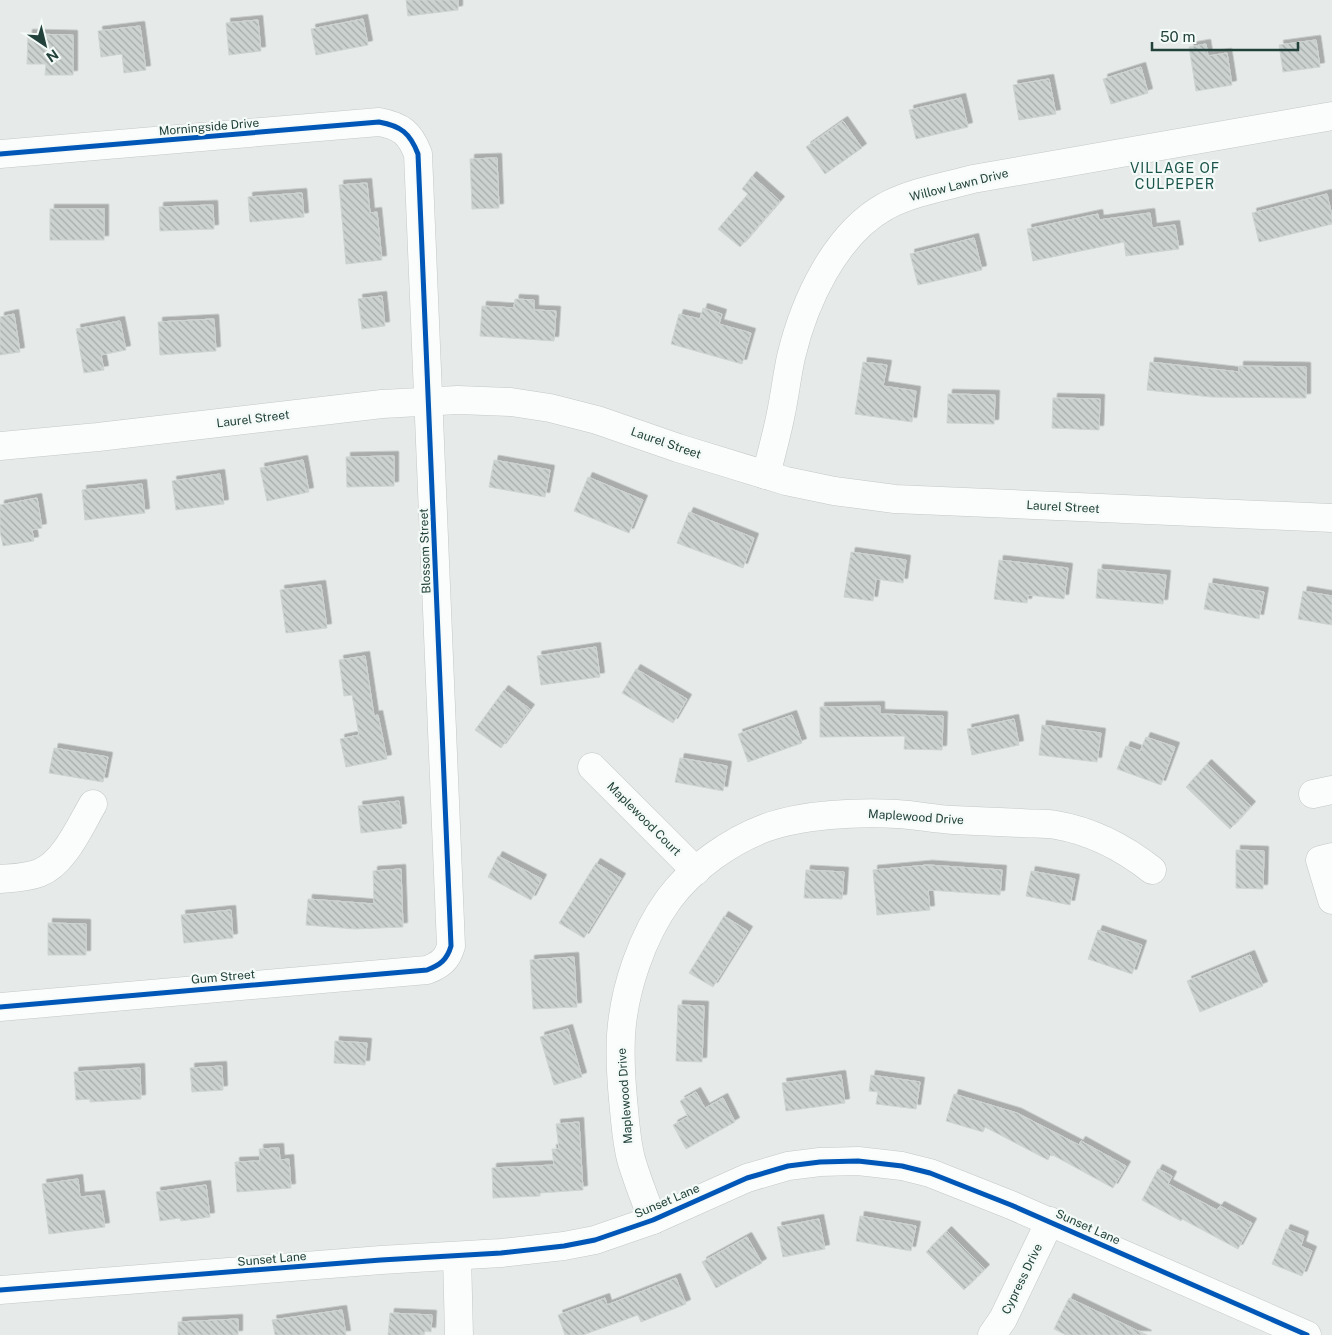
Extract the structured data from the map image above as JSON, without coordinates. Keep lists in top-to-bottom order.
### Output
{
  "streets": {
    "street": [
      "Morningside Drive",
      "Willow Lawn Drive",
      "Laurel Street",
      "Blossom Street",
      "Maplewood Drive",
      "Maplewood Court",
      "Gum Street",
      "Sunset Lane",
      "Cypress Drive"
    ]
  },
  "crossings": [
    ["Morningside Drive", "Blossom Street"],
    ["Willow Lawn Drive", "Laurel Street"],
    ["Laurel Street", "Blossom Street"],
    ["Blossom Street", "Gum Street"],
    ["Maplewood Drive", "Maplewood Court"],
    ["Maplewood Drive", "Sunset Lane"],
    ["Sunset Lane", "Cypress Drive"]
  ],
  "districts": ["VILLAGE OF CULPEPER"],
  "scale_bar": "50 m",
  "north": "bottom right"
}
